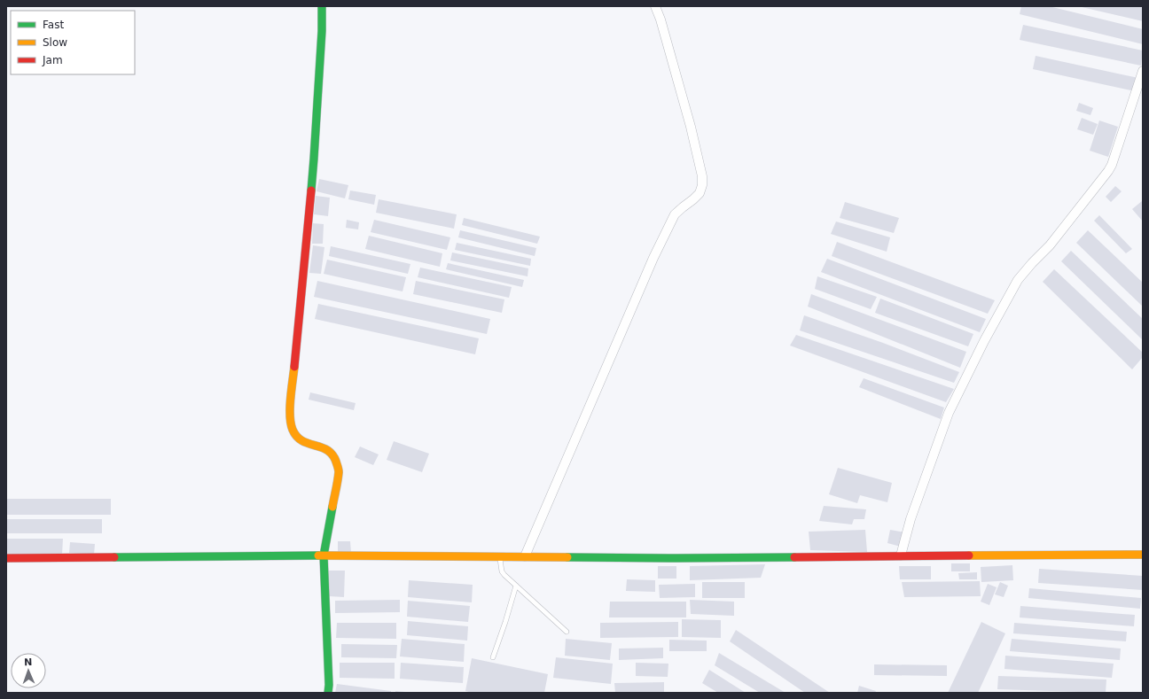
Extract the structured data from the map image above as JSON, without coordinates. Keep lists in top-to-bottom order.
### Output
{
  "legend": ["Fast", "Slow", "Jam"],
  "north": "top"
}
